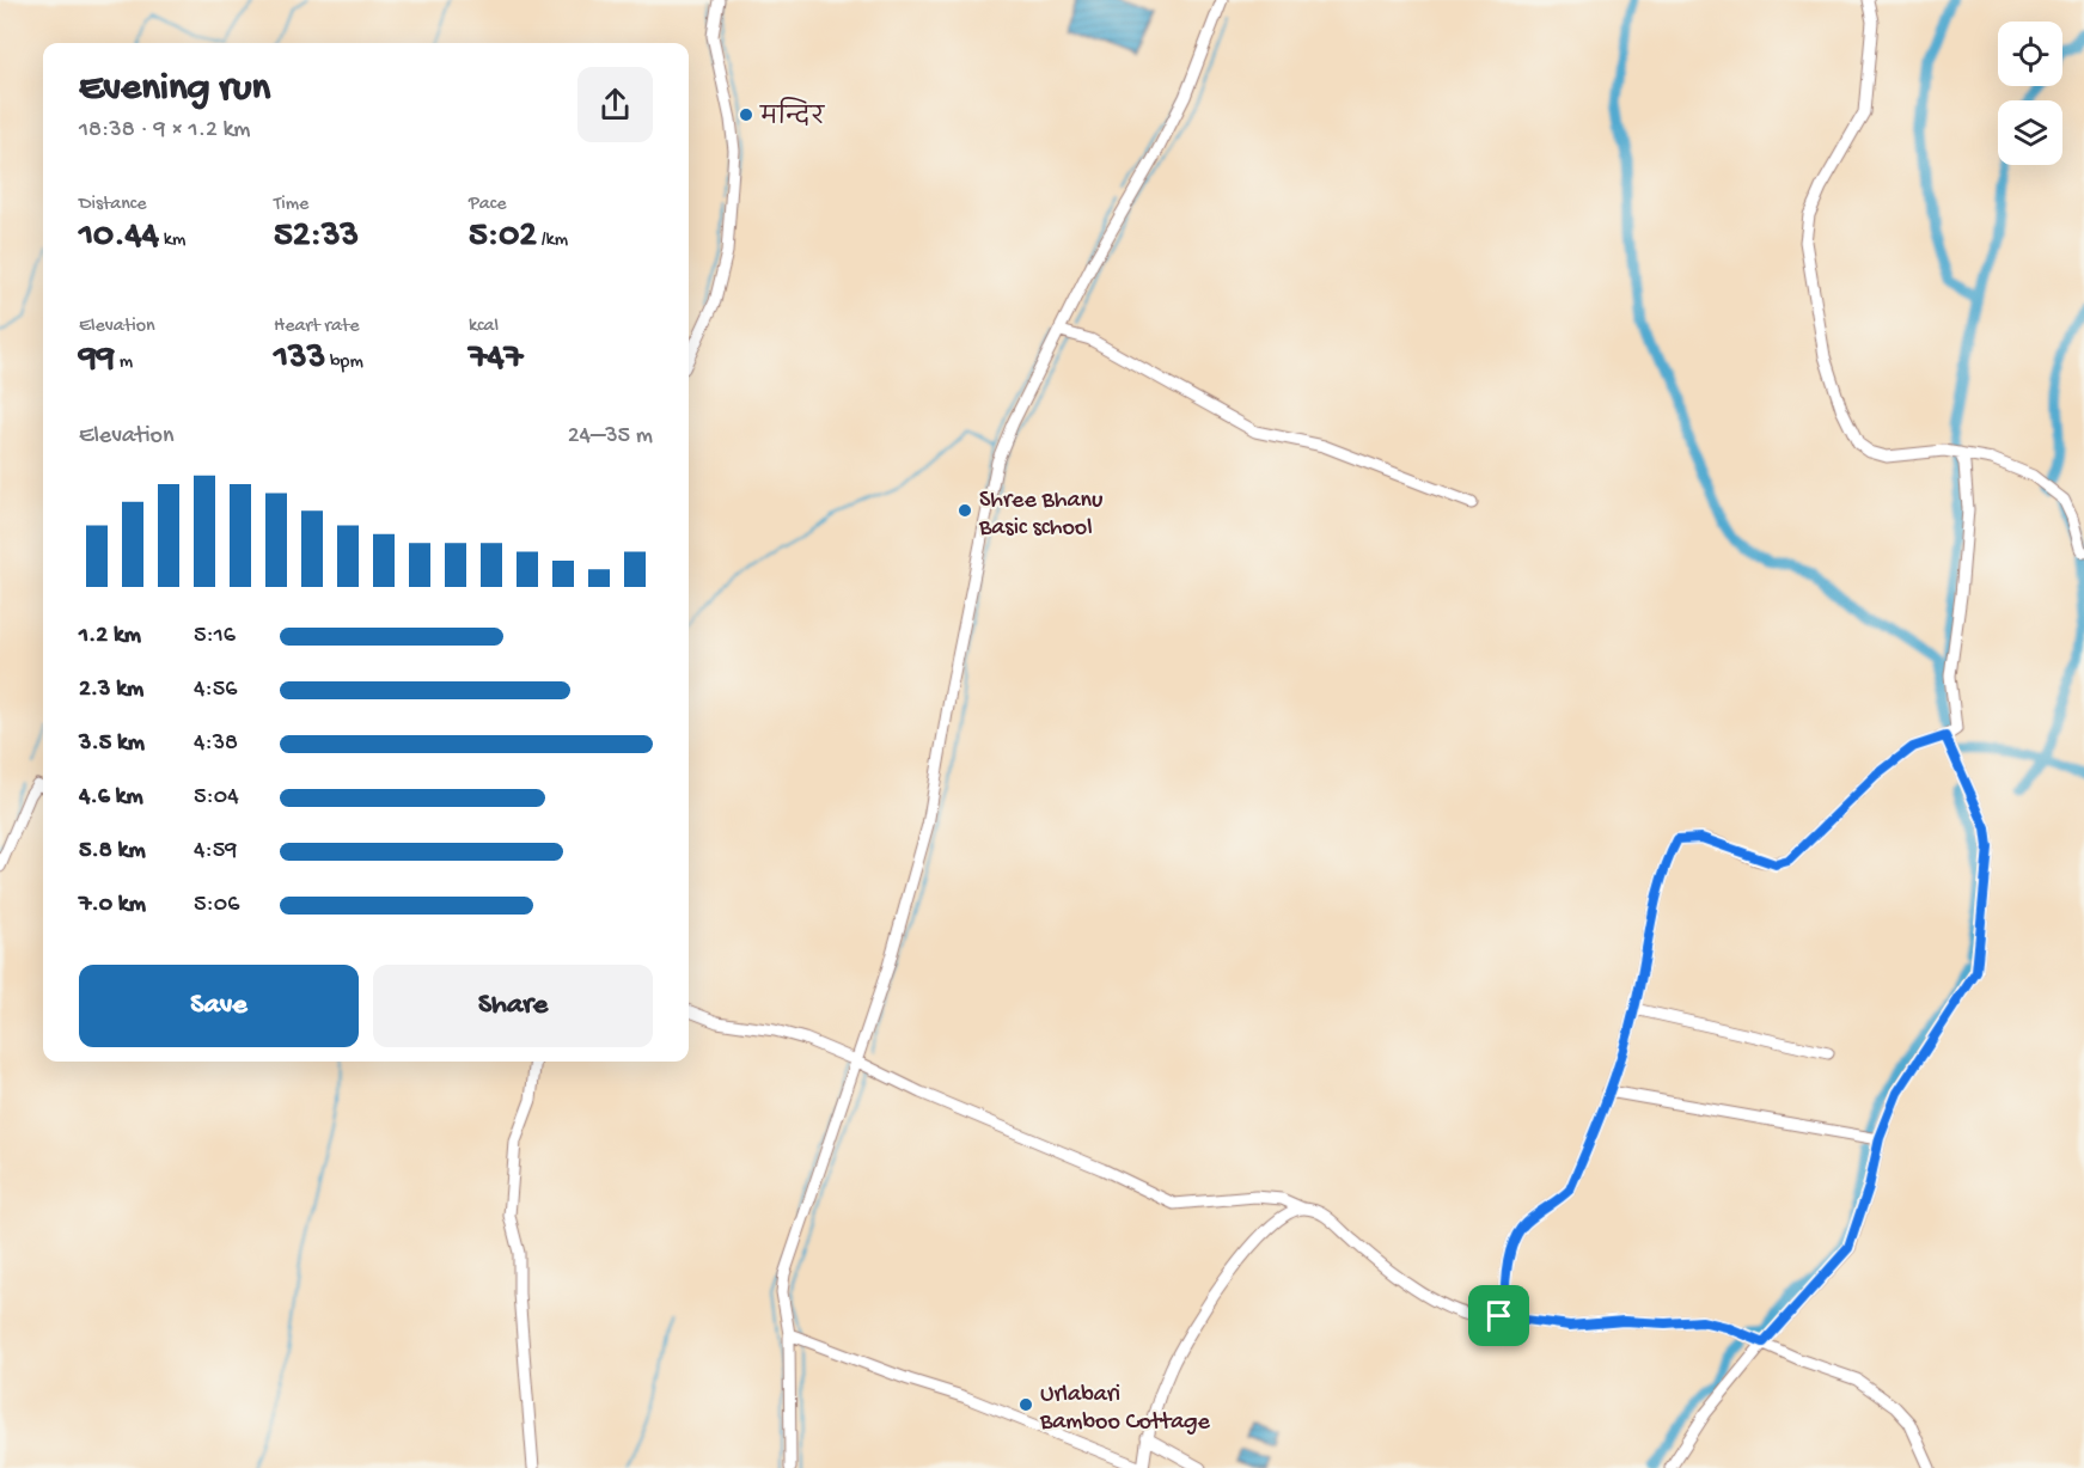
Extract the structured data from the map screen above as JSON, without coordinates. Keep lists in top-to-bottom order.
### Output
{
  "places": ["मन्दिर", "Shree Bhanu Basic school", "Urlabari Bamboo Cottage"],
  "page": {
    "heading": ["Evening run", "18:38 · 9 × 1.2 km"],
    "stats": [
      ["Distance", "10.44 km"],
      ["Time", "52:33"],
      ["Pace", "5:02 /km"],
      ["Elevation", "99 m"],
      ["Heart rate", "133 bpm"],
      ["kcal", "747"]
    ],
    "chart": ["Elevation", "24–35 m"],
    "list": [
      {
        "name": "1.2 km",
        "note": "5:16"
      },
      {
        "name": "2.3 km",
        "note": "4:56"
      },
      {
        "name": "3.5 km",
        "note": "4:38"
      },
      {
        "name": "4.6 km",
        "note": "5:04"
      },
      {
        "name": "5.8 km",
        "note": "4:59"
      },
      {
        "name": "7.0 km",
        "note": "5:06"
      }
    ],
    "buttons": ["Save", "Share"]
  }
}
